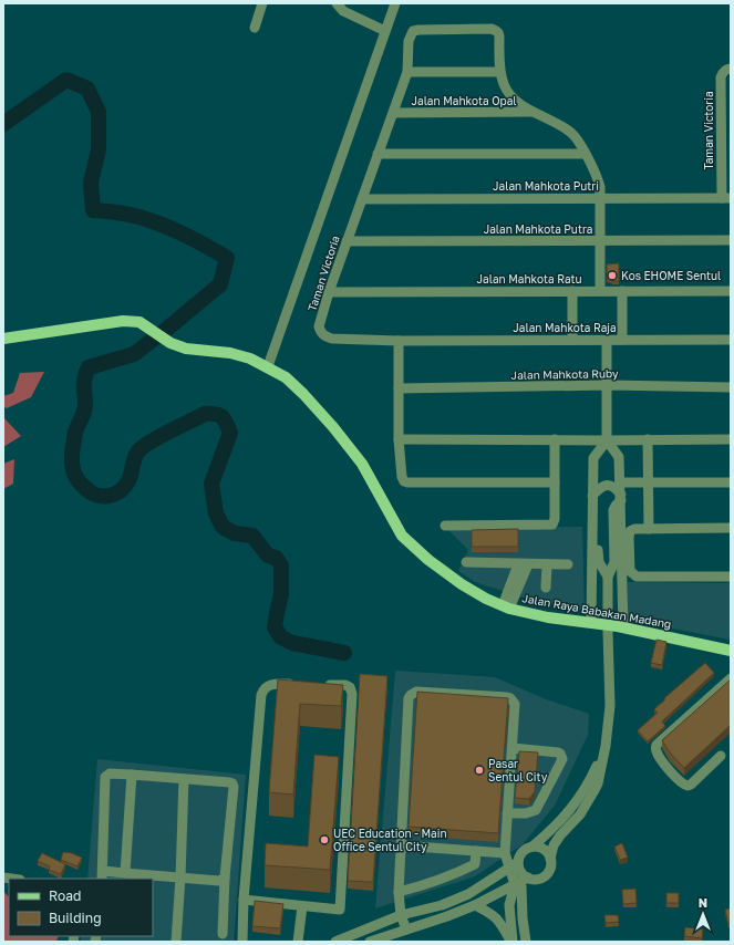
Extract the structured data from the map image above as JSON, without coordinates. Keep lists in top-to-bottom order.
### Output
{
  "streets": {
    "main road": ["Jalan Raya Babakan Madang"],
    "street": [
      "Jalan Mahkota Opal",
      "Taman Victoria",
      "Jalan Mahkota Putri",
      "Jalan Mahkota Putra",
      "Jalan Mahkota Ratu",
      "Jalan Mahkota Raja",
      "Jalan Mahkota Ruby"
    ]
  },
  "crossings": [
    ["Jalan Mahkota Opal", "Taman Victoria"],
    ["Taman Victoria", "Jalan Mahkota Putri"],
    ["Taman Victoria", "Jalan Mahkota Putra"],
    ["Taman Victoria", "Jalan Mahkota Ratu"],
    ["Taman Victoria", "Jalan Mahkota Raja"]
  ],
  "places": ["Kos EHOME Sentul", "Pasar Sentul City", "UEC Education - Main Office Sentul City"],
  "legend": ["Road", "Building"],
  "north": "top"
}
